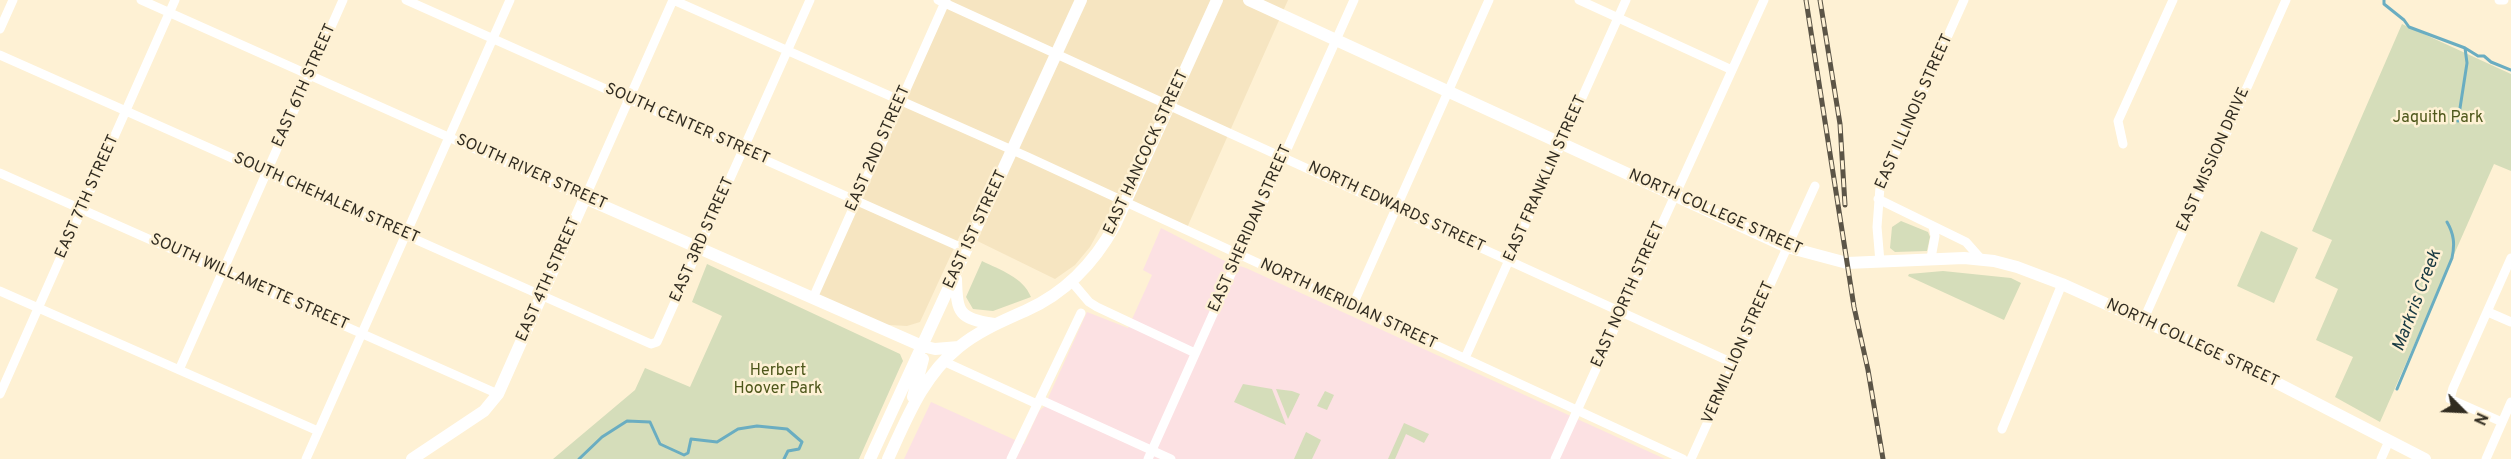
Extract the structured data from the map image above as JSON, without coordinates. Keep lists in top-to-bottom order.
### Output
{
  "streets": {
    "main road": [
      "EAST HANCOCK STREET",
      "SOUTH RIVER STREET",
      "NORTH COLLEGE STREET",
      "EAST 1ST STREET",
      "EAST 4TH STREET"
    ],
    "street": [
      "EAST 6TH STREET",
      "EAST ILLINOIS STREET",
      "SOUTH CENTER STREET",
      "EAST 2ND STREET",
      "EAST MISSION DRIVE",
      "EAST FRANKLIN STREET",
      "EAST 7TH STREET",
      "SOUTH CHEHALEM STREET",
      "NORTH EDWARDS STREET",
      "EAST SHERIDAN STREET",
      "EAST 3RD STREET",
      "SOUTH WILLAMETTE STREET",
      "EAST NORTH STREET",
      "NORTH MERIDIAN STREET",
      "VERMILLION STREET"
    ]
  },
  "crossings": [
    ["EAST 6TH STREET", "SOUTH RIVER STREET"],
    ["EAST 6TH STREET", "SOUTH CHEHALEM STREET"],
    ["EAST 6TH STREET", "SOUTH WILLAMETTE STREET"],
    ["EAST ILLINOIS STREET", "NORTH COLLEGE STREET"],
    ["SOUTH CENTER STREET", "EAST 2ND STREET"],
    ["SOUTH CENTER STREET", "EAST 1ST STREET"],
    ["SOUTH CENTER STREET", "EAST 3RD STREET"],
    ["SOUTH CENTER STREET", "EAST 4TH STREET"],
    ["EAST 2ND STREET", "SOUTH RIVER STREET"],
    ["EAST 2ND STREET", "NORTH EDWARDS STREET"],
    ["EAST 2ND STREET", "NORTH MERIDIAN STREET"],
    ["EAST HANCOCK STREET", "NORTH EDWARDS STREET"],
    ["EAST HANCOCK STREET", "NORTH MERIDIAN STREET"],
    ["EAST MISSION DRIVE", "NORTH COLLEGE STREET"],
    ["SOUTH RIVER STREET", "EAST 7TH STREET"],
    ["SOUTH RIVER STREET", "EAST 1ST STREET"],
    ["SOUTH RIVER STREET", "EAST 3RD STREET"],
    ["SOUTH RIVER STREET", "EAST 4TH STREET"],
    ["EAST FRANKLIN STREET", "NORTH EDWARDS STREET"],
    ["EAST FRANKLIN STREET", "NORTH COLLEGE STREET"],
    ["EAST FRANKLIN STREET", "NORTH MERIDIAN STREET"],
    ["EAST 7TH STREET", "SOUTH CHEHALEM STREET"],
    ["EAST 7TH STREET", "SOUTH WILLAMETTE STREET"],
    ["SOUTH CHEHALEM STREET", "EAST 3RD STREET"],
    ["SOUTH CHEHALEM STREET", "EAST 4TH STREET"],
    ["NORTH EDWARDS STREET", "EAST SHERIDAN STREET"],
    ["NORTH EDWARDS STREET", "EAST 1ST STREET"],
    ["NORTH EDWARDS STREET", "EAST NORTH STREET"],
    ["NORTH EDWARDS STREET", "VERMILLION STREET"],
    ["NORTH COLLEGE STREET", "EAST SHERIDAN STREET"],
    ["NORTH COLLEGE STREET", "EAST NORTH STREET"],
    ["NORTH COLLEGE STREET", "VERMILLION STREET"],
    ["EAST SHERIDAN STREET", "NORTH MERIDIAN STREET"],
    ["EAST 1ST STREET", "NORTH MERIDIAN STREET"],
    ["EAST 3RD STREET", "NORTH MERIDIAN STREET"],
    ["EAST 4TH STREET", "SOUTH WILLAMETTE STREET"],
    ["EAST 4TH STREET", "NORTH MERIDIAN STREET"],
    ["EAST NORTH STREET", "NORTH MERIDIAN STREET"]
  ],
  "water": ["Markris Creek"],
  "parks": ["Jaquith Park", "Herbert Hoover Park"],
  "north": "bottom right"
}
